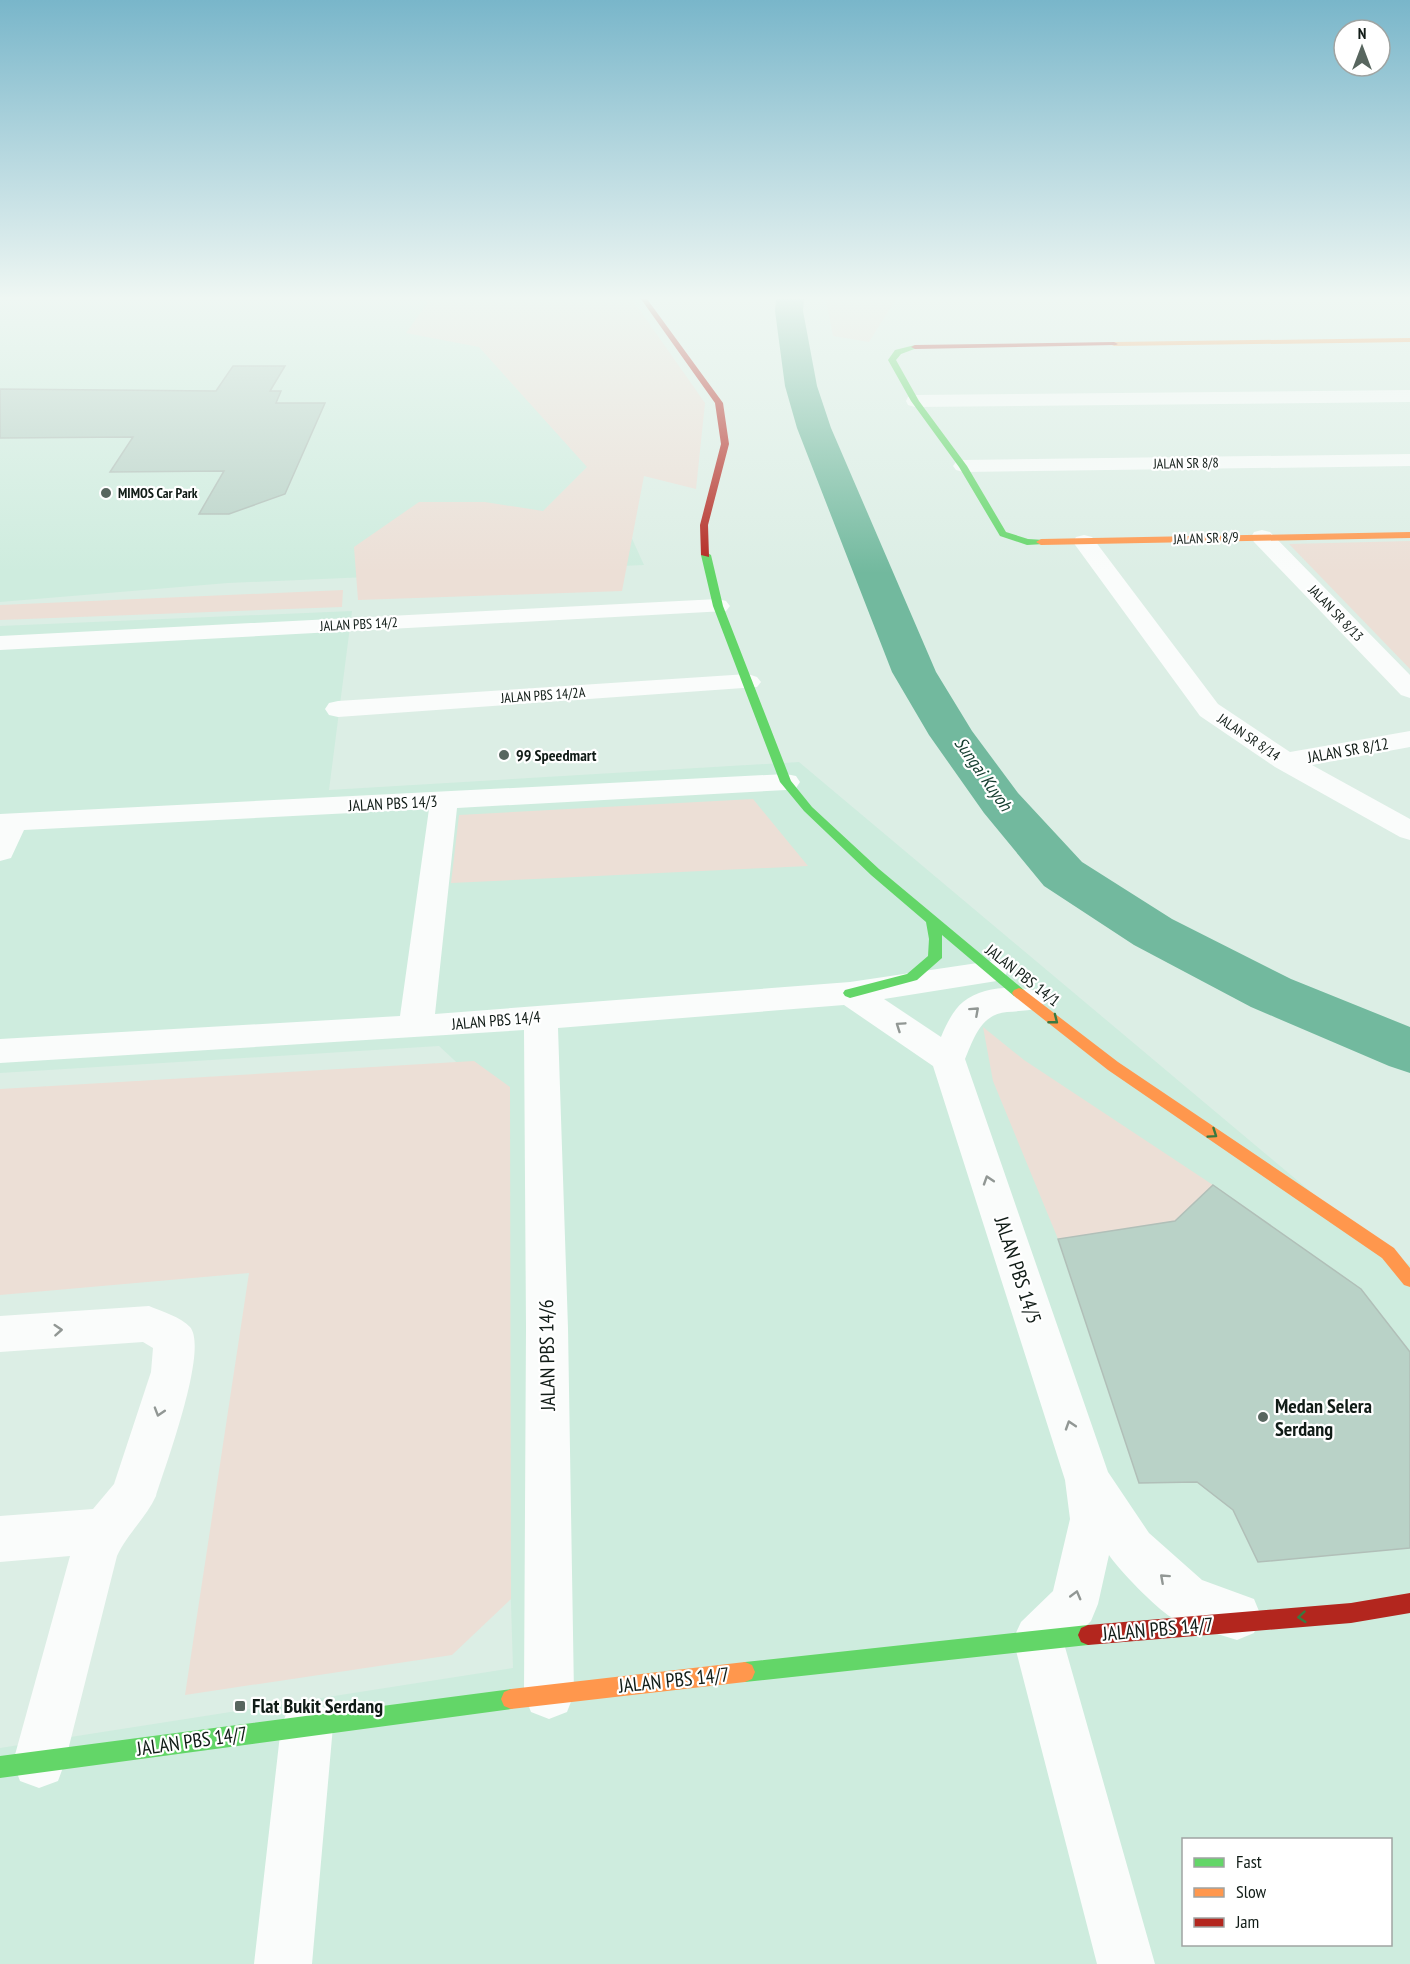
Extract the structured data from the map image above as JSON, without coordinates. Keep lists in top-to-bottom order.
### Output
{
  "streets": {
    "street": [
      "JALAN SR 8/8",
      "JALAN SR 8/9",
      "JALAN SR 8/13",
      "JALAN PBS 14/2",
      "JALAN PBS 14/2A",
      "JALAN SR 8/14",
      "JALAN SR 8/12",
      "JALAN PBS 14/3",
      "JALAN PBS 14/1",
      "JALAN PBS 14/4",
      "JALAN PBS 14/5",
      "JALAN PBS 14/6",
      "JALAN PBS 14/7"
    ]
  },
  "crossings": [
    ["JALAN SR 8/8", "JALAN SR 8/9"],
    ["JALAN SR 8/9", "JALAN SR 8/13"],
    ["JALAN SR 8/9", "JALAN SR 8/14"],
    ["JALAN PBS 14/2", "JALAN PBS 14/1"],
    ["JALAN PBS 14/2A", "JALAN PBS 14/1"],
    ["JALAN SR 8/14", "JALAN SR 8/12"],
    ["JALAN PBS 14/3", "JALAN PBS 14/1"],
    ["JALAN PBS 14/1", "JALAN PBS 14/4"],
    ["JALAN PBS 14/4", "JALAN PBS 14/6"],
    ["JALAN PBS 14/6", "JALAN PBS 14/7"]
  ],
  "one_way": ["JALAN PBS 14/1", "JALAN PBS 14/5"],
  "water": ["Sungai Kuyoh"],
  "places": {
    "other": ["MIMOS Car Park", "99 Speedmart", "Medan Selera Serdang"],
    "transit": ["Flat Bukit Serdang"]
  },
  "legend": ["Fast", "Slow", "Jam"],
  "north": "top"
}
